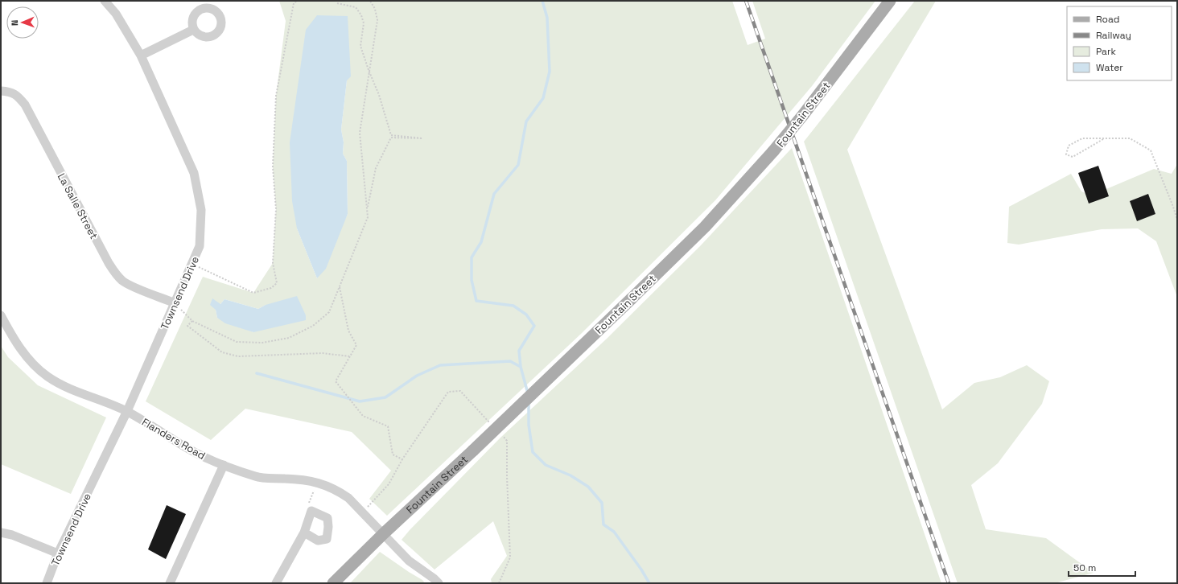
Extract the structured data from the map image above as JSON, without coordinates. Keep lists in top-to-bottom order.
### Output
{
  "streets": {
    "main road": ["Fountain Street"],
    "street": ["La Salle Street", "Townsend Drive", "Flanders Road"]
  },
  "crossings": [
    ["Fountain Street", "Flanders Road"],
    ["La Salle Street", "Townsend Drive"],
    ["Townsend Drive", "Flanders Road"]
  ],
  "legend": [
    "Road",
    "Railway",
    "Park",
    "Water"
  ],
  "scale_bar": "50 m",
  "north": "left"
}
